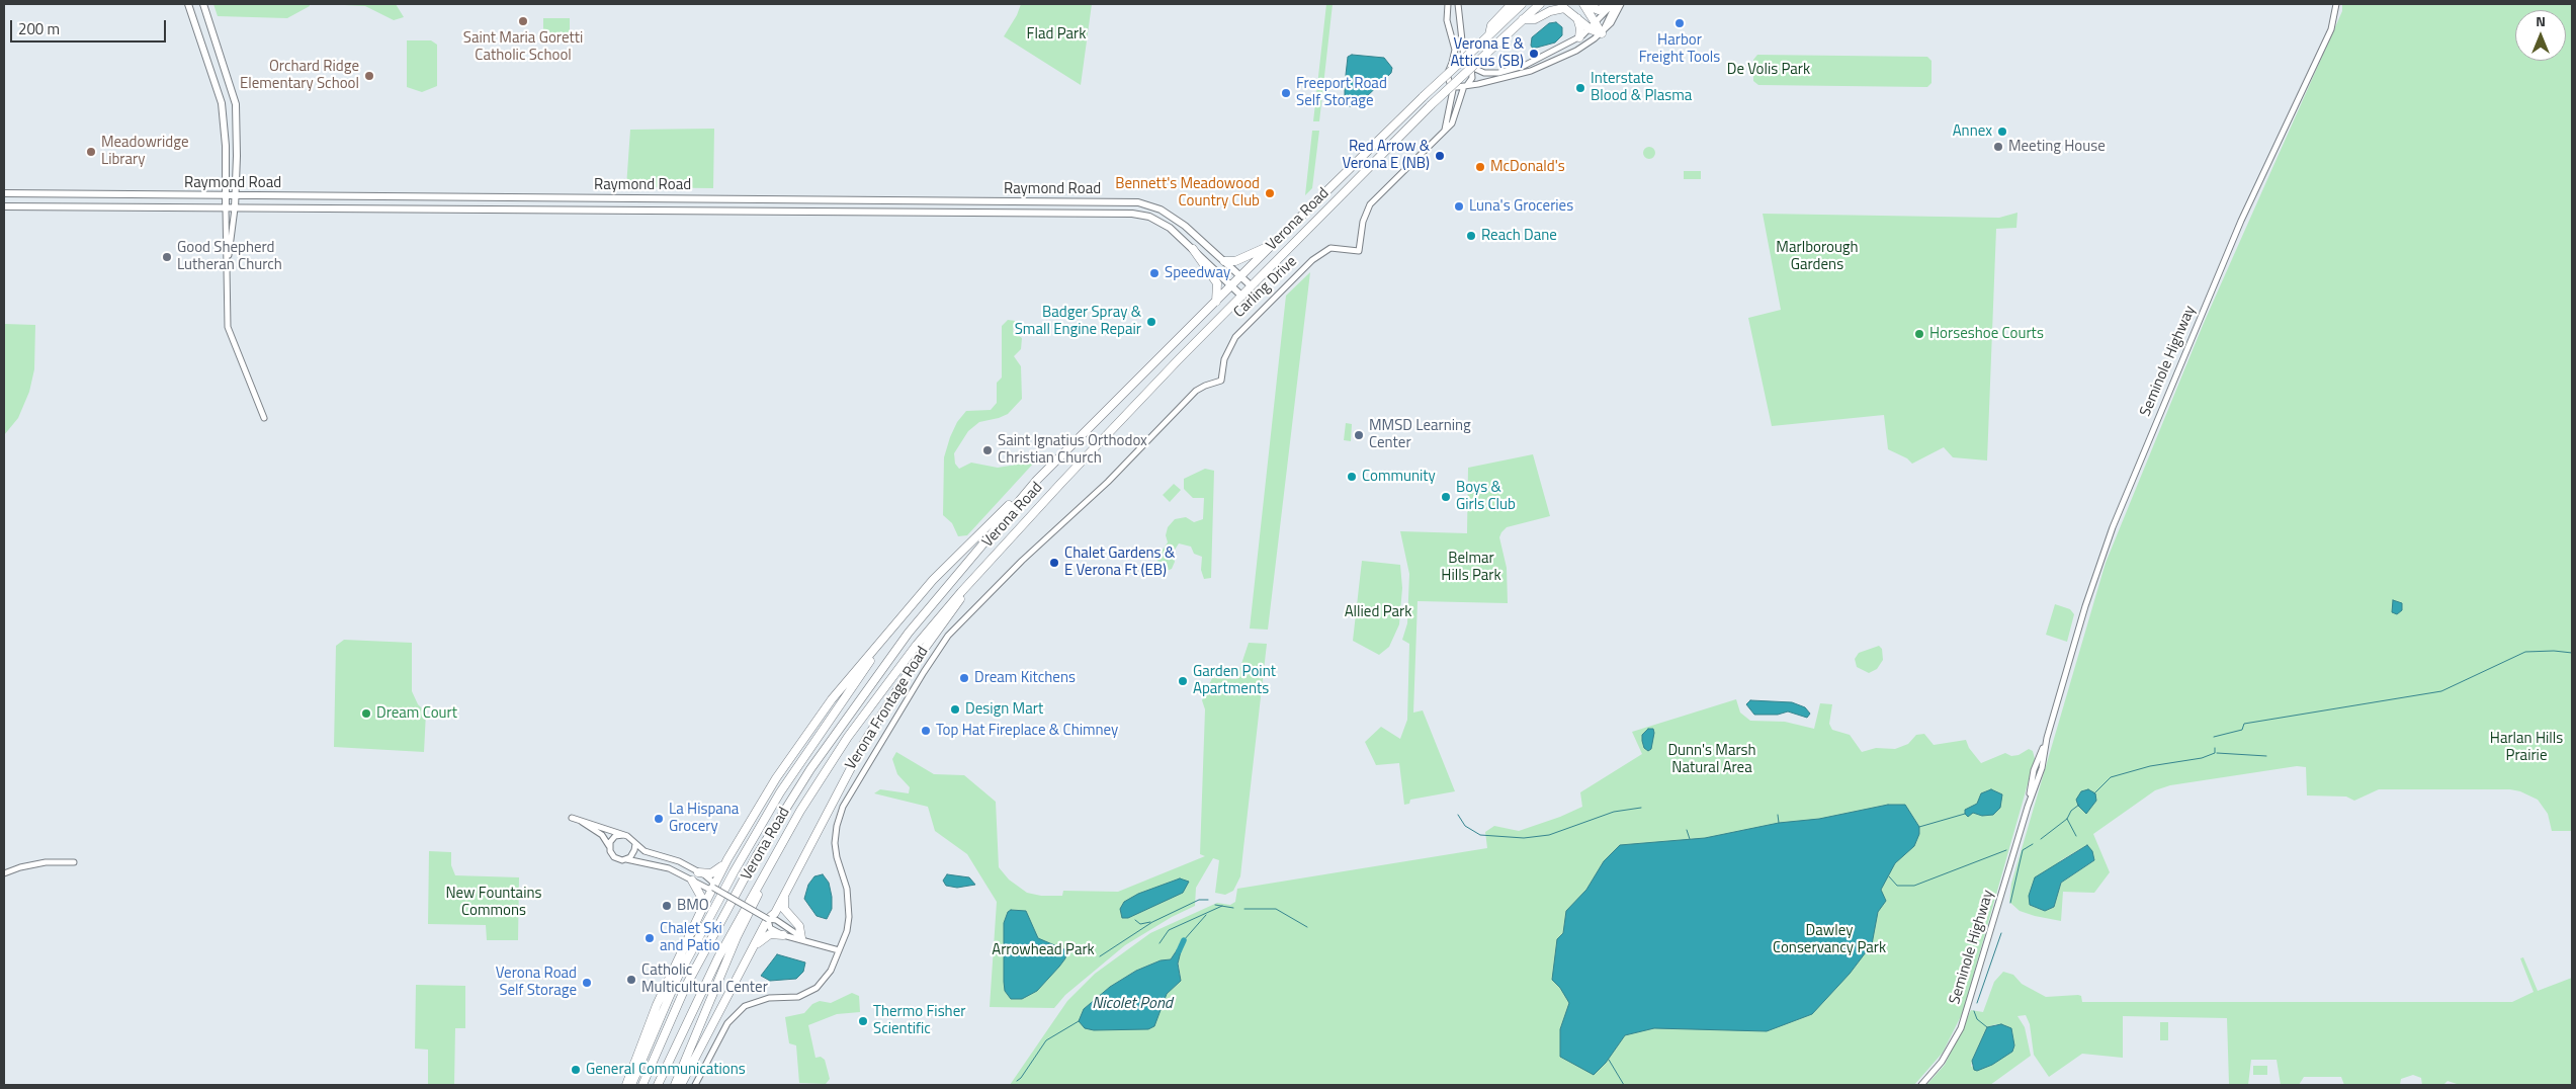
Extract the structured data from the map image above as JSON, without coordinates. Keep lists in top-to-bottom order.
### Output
{
  "streets": {
    "highway": ["Verona Road"],
    "main road": ["Raymond Road"],
    "street": ["Carling Drive", "Seminole Highway", "Verona Frontage Road"]
  },
  "crossings": [
    ["Raymond Road", "Verona Road"],
    ["Carling Drive", "Verona Frontage Road"]
  ],
  "water": ["Nicolet Pond"],
  "parks": [
    "Flad Park",
    "De Volis Park",
    "Marlborough Gardens",
    "Belmar Hills Park",
    "Allied Park",
    "Harlan Hills Prairie",
    "Dunn's Marsh Natural Area",
    "New Fountains Commons",
    "Dawley Conservancy Park",
    "Arrowhead Park"
  ],
  "places": [
    "Saint Maria Goretti Catholic School",
    "Harbor Freight Tools",
    "Verona E & Atticus (SB)",
    "Orchard Ridge Elementary School",
    "Interstate Blood & Plasma",
    "Freeport Road Self Storage",
    "Annex",
    "Meeting House",
    "Meadowridge Library",
    "Red Arrow & Verona E (NB)",
    "McDonald's",
    "Bennett's Meadowood Country Club",
    "Luna's Groceries",
    "Reach Dane",
    "Good Shepherd Lutheran Church",
    "Speedway",
    "Badger Spray & Small Engine Repair",
    "Horseshoe Courts",
    "MMSD Learning Center",
    "Saint Ignatius Orthodox Christian Church",
    "Community",
    "Boys & Girls Club",
    "Chalet Gardens & E Verona Ft (EB)",
    "Dream Kitchens",
    "Garden Point Apartments",
    "Design Mart",
    "Dream Court",
    "Top Hat Fireplace & Chimney",
    "La Hispana Grocery",
    "BMO",
    "Chalet Ski and Patio",
    "Catholic Multicultural Center",
    "Verona Road Self Storage",
    "Thermo Fisher Scientific",
    "General Communications"
  ],
  "scale_bar": "200 m",
  "north": "top"
}
